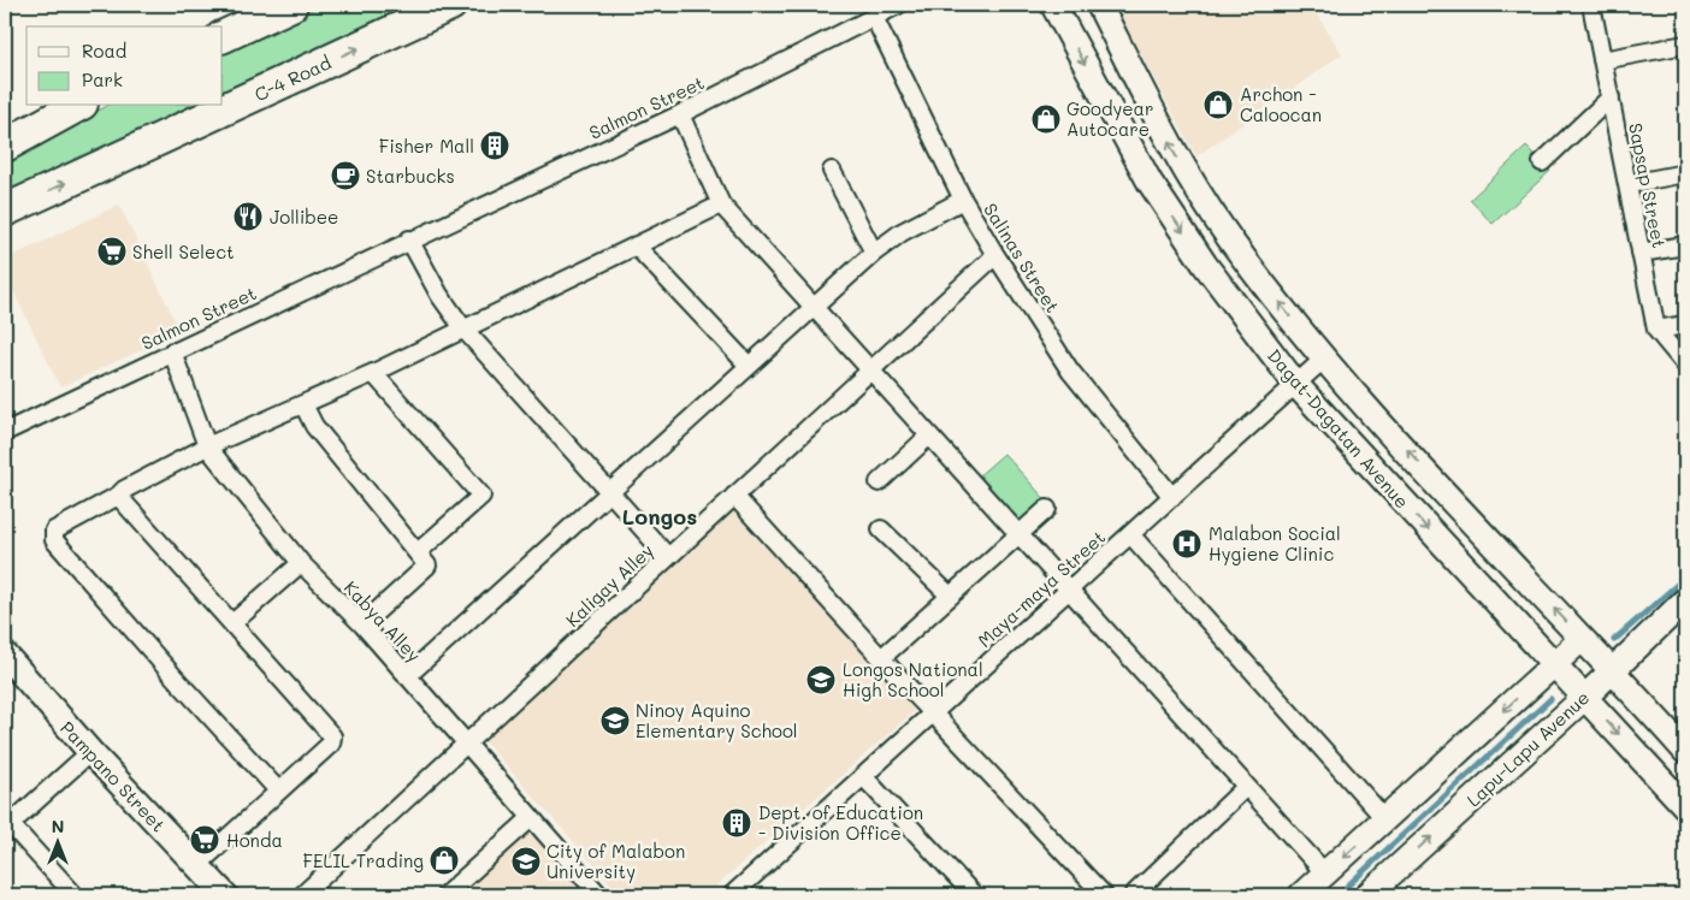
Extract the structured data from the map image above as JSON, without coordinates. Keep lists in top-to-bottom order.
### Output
{
  "streets": {
    "highway": ["C-4 Road"],
    "main road": ["Dagat-Dagatan Avenue", "Lapu-Lapu Avenue", "Pampano Street"],
    "street": [
      "Salmon Street",
      "Sapsap Street",
      "Salinas Street",
      "Kaligay Alley",
      "Maya-maya Street",
      "Kabya Alley"
    ]
  },
  "crossings": [
    ["Salmon Street", "Salinas Street"],
    ["Salmon Street", "Kabya Alley"],
    ["Salinas Street", "Kaligay Alley"],
    ["Salinas Street", "Maya-maya Street"],
    ["Dagat-Dagatan Avenue", "Maya-maya Street"],
    ["Dagat-Dagatan Avenue", "Lapu-Lapu Avenue"],
    ["Kaligay Alley", "Kabya Alley"]
  ],
  "districts": ["Longos"],
  "places": {
    "shop": ["Archon - Caloocan", "Goodyear Autocare", "FELIL Trading"],
    "building": ["Fisher Mall", "Dept. of Education - Division Office"],
    "cafe": ["Starbucks"],
    "restaurant": ["Jollibee"],
    "supermarket": ["Shell Select", "Honda"],
    "hospital": ["Malabon Social Hygiene Clinic"],
    "school or university": ["Longos National High School", "Ninoy Aquino Elementary School", "City of Malabon University"]
  },
  "legend": ["Road", "Park"],
  "north": "top"
}
